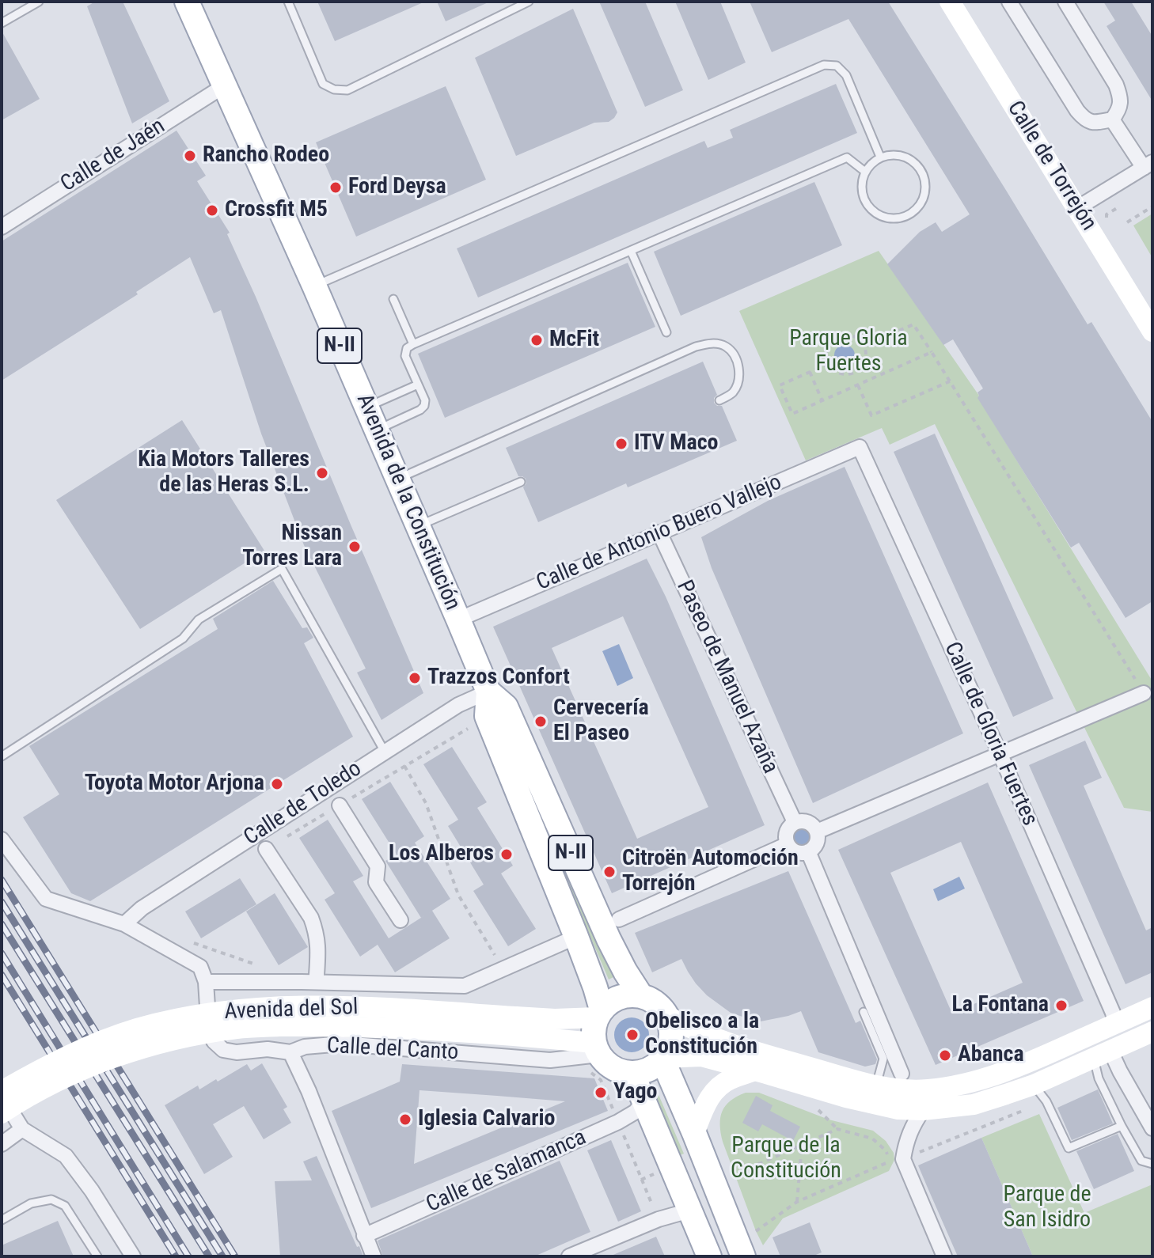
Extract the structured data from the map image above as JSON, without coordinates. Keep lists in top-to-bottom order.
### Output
{
  "streets": {
    "main road": [
      "Calle de Torrejón",
      "N-II",
      "Avenida de la Constitución",
      "Avenida del Sol"
    ],
    "street": [
      "Calle de Jaén",
      "Calle de Antonio Buero Vallejo",
      "Paseo de Manuel Azaña",
      "Calle de Gloria Fuertes",
      "Calle de Toledo",
      "Calle del Canto",
      "Calle de Salamanca"
    ]
  },
  "crossings": [
    ["Calle de Jaén", "Avenida de la Constitución"],
    ["N-II", "Avenida de la Constitución"],
    ["N-II", "Avenida del Sol"],
    ["N-II", "Calle del Canto"],
    ["Avenida de la Constitución", "Calle de Antonio Buero Vallejo"],
    ["Avenida de la Constitución", "Calle de Toledo"],
    ["Avenida de la Constitución", "Avenida del Sol"],
    ["Avenida de la Constitución", "Calle del Canto"],
    ["Calle de Antonio Buero Vallejo", "Paseo de Manuel Azaña"],
    ["Calle de Antonio Buero Vallejo", "Calle de Gloria Fuertes"],
    ["Avenida del Sol", "Calle del Canto"]
  ],
  "parks": ["Parque Gloria Fuertes", "Parque de la Constitución", "Parque de San Isidro"],
  "places": [
    "Rancho Rodeo",
    "Ford Deysa",
    "Crossfit M5",
    "McFit",
    "ITV Maco",
    "Kia Motors Talleres de las Heras S.L.",
    "Nissan Torres Lara",
    "Trazzos Confort",
    "Cervecería El Paseo",
    "Toyota Motor Arjona",
    "Los Alberos",
    "Citroën Automoción Torrejón",
    "La Fontana",
    "Obelisco a la Constitución",
    "Abanca",
    "Yago",
    "Iglesia Calvario"
  ]
}
